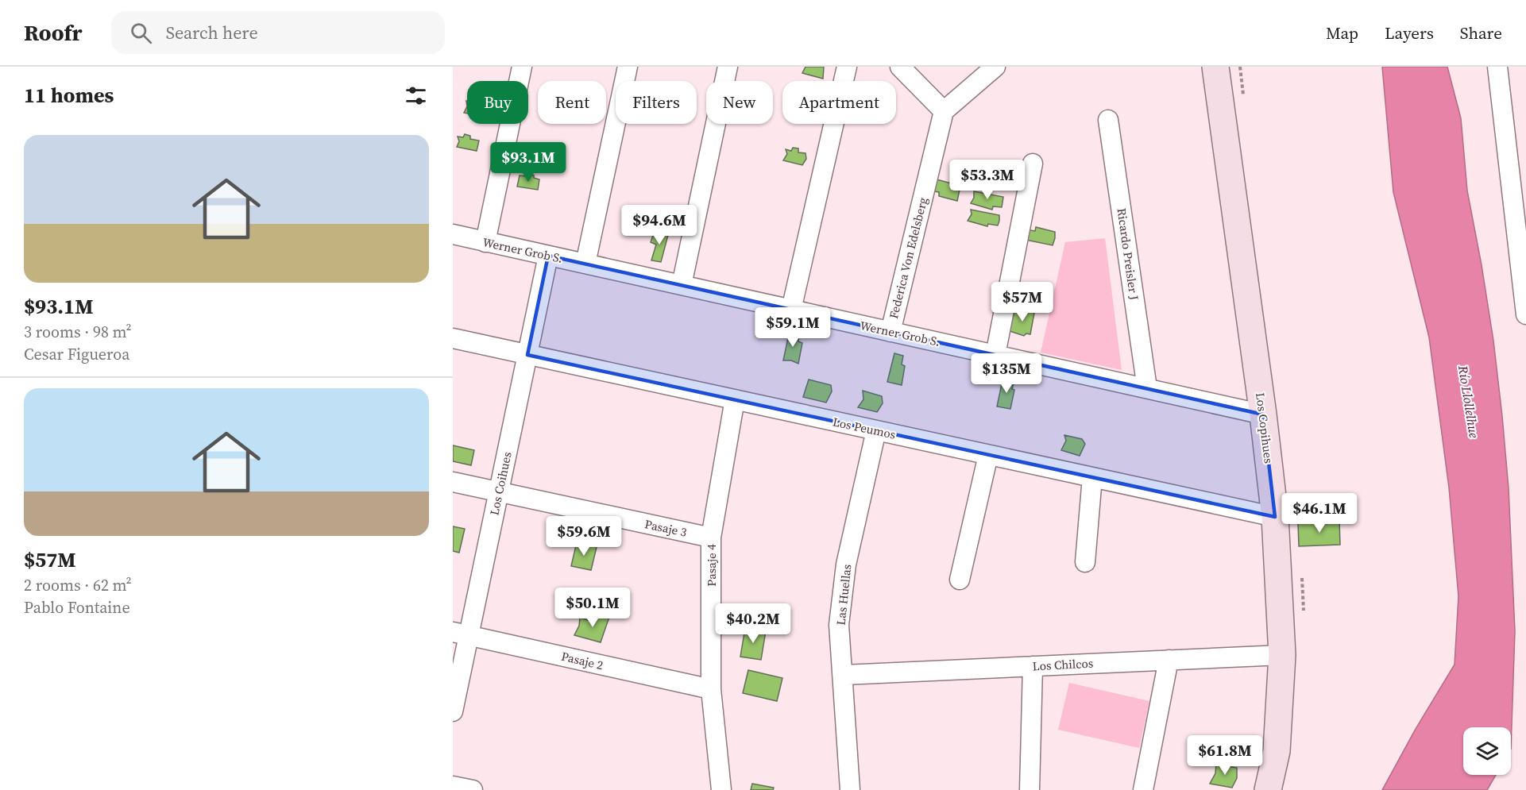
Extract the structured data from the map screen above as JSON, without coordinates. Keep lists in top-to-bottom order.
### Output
{
  "streets": {
    "main road": ["Los Copihues"],
    "street": [
      "Werner Grob S.",
      "Ricardo Preisler J",
      "Federica Von Edelsberg",
      "Los Peumos",
      "Los Coihues",
      "Pasaje 3",
      "Pasaje 4",
      "Las Huellas",
      "Pasaje 2",
      "Los Chilcos"
    ]
  },
  "crossings": [
    ["Werner Grob S.", "Ricardo Preisler J"],
    ["Werner Grob S.", "Federica Von Edelsberg"],
    ["Werner Grob S.", "Los Copihues"],
    ["Werner Grob S.", "Los Coihues"],
    ["Los Peumos", "Los Copihues"],
    ["Los Peumos", "Los Coihues"],
    ["Los Peumos", "Pasaje 4"],
    ["Los Peumos", "Las Huellas"],
    ["Los Copihues", "Los Chilcos"],
    ["Los Coihues", "Pasaje 3"],
    ["Los Coihues", "Pasaje 2"],
    ["Pasaje 3", "Pasaje 4"],
    ["Pasaje 4", "Pasaje 2"],
    ["Las Huellas", "Los Chilcos"]
  ],
  "water": ["Río Llollelhue"],
  "page": {
    "header": "Roofr",
    "search": "Search here",
    "nav": ["Map", "Layers", "Share"],
    "heading": "11 homes",
    "chip": [
      "Buy",
      "Rent",
      "Filters",
      "New",
      "Apartment"
    ],
    "list": [
      {
        "name": "$93.1M",
        "note": "3 rooms · 98 m² · Cesar Figueroa"
      },
      {
        "name": "$57M",
        "note": "2 rooms · 62 m² · Pablo Fontaine"
      }
    ],
    "price": [
      "$93.1M",
      "$53.3M",
      "$94.6M",
      "$57M",
      "$59.1M",
      "$135M",
      "$46.1M",
      "$59.6M",
      "$50.1M",
      "$40.2M",
      "$61.8M"
    ]
  }
}
